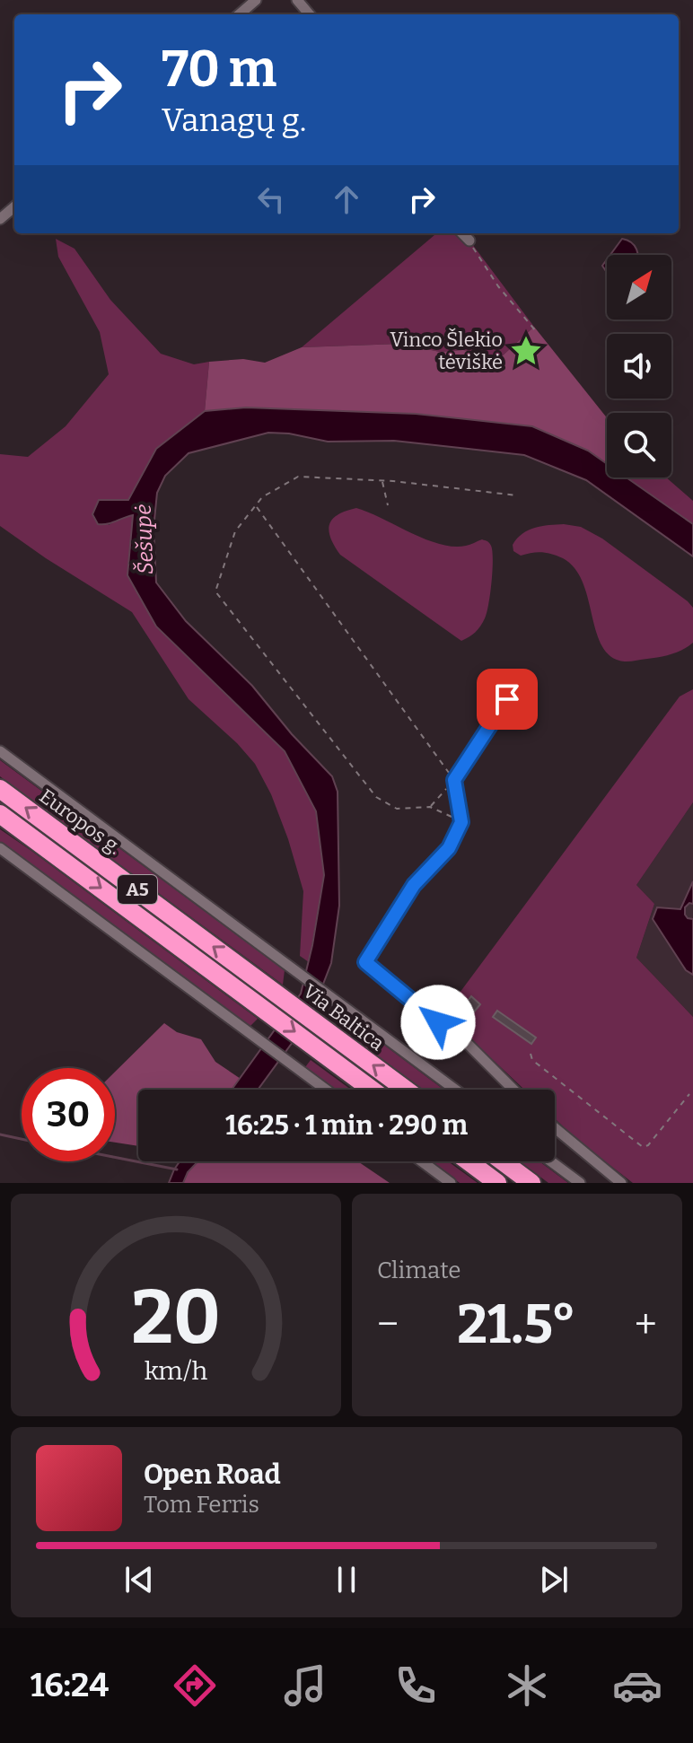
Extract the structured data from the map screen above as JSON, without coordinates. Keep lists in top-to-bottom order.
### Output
{
  "streets": {
    "highway": ["Europos g.", "A5", "Via Baltica"]
  },
  "crossings": [
    ["Europos g.", "Via Baltica"]
  ],
  "one_way": ["Europos g."],
  "water": ["Šešupė"],
  "places": {
    "place": ["Vinco Šlekio tėviškė"]
  },
  "north": "top right",
  "page": {
    "turn": ["70 m", "Vanagų g."],
    "limit": "30",
    "trip": "16:25 · 1 min · 290 m",
    "tile": "Climate",
    "heat": ["−", "21.5°", "+"],
    "song": ["Open Road", "Tom Ferris"],
    "tabs": "16:24",
    "gauge": ["20", "km/h"]
  }
}
